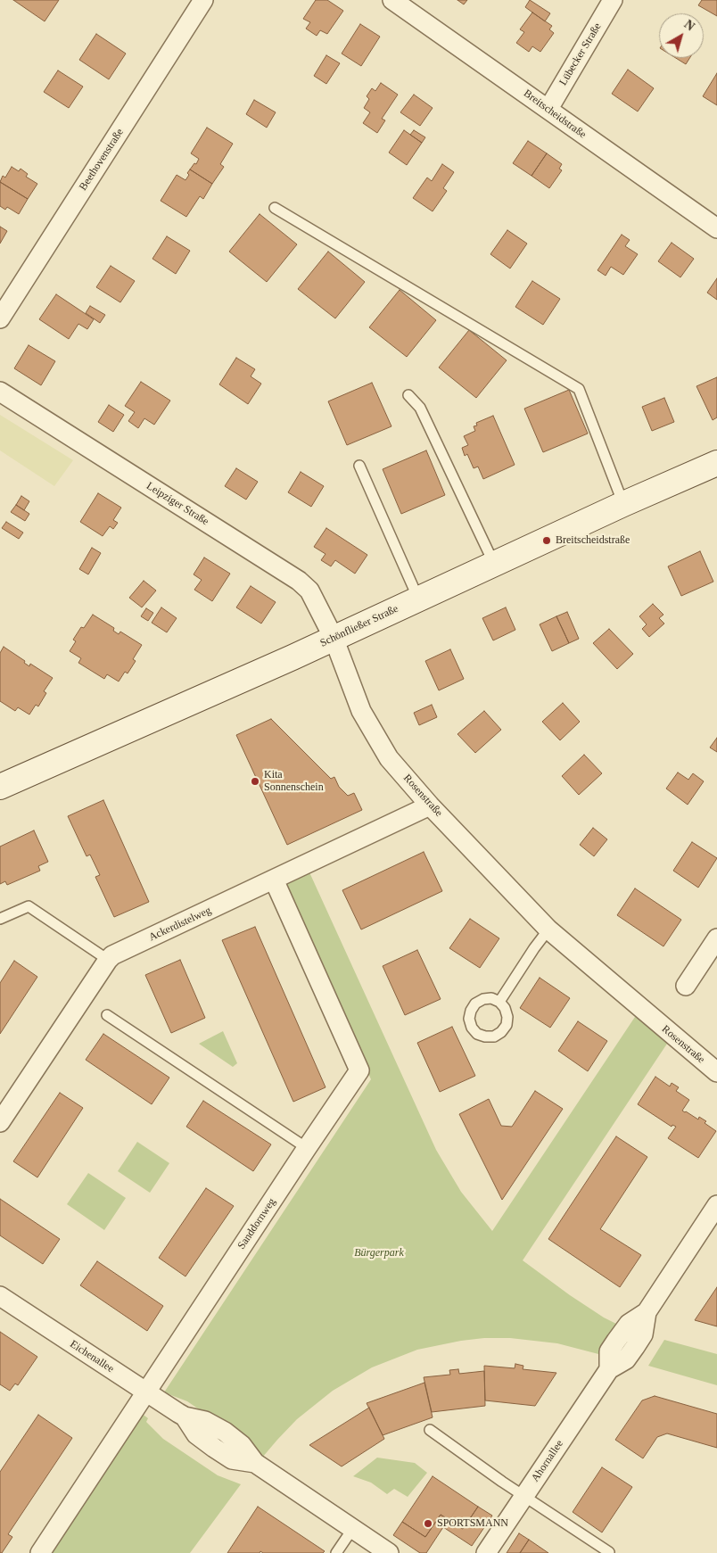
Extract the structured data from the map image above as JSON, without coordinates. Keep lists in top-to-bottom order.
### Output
{
  "streets": {
    "main road": ["Schönfließer Straße"],
    "street": [
      "Lübecker Straße",
      "Breitscheidstraße",
      "Beethovenstraße",
      "Leipziger Straße",
      "Rosenstraße",
      "Ackerdistelweg",
      "Sanddornweg",
      "Eichenallee",
      "Ahornallee"
    ]
  },
  "crossings": [
    ["Lübecker Straße", "Breitscheidstraße"],
    ["Leipziger Straße", "Schönfließer Straße"],
    ["Leipziger Straße", "Rosenstraße"],
    ["Schönfließer Straße", "Rosenstraße"],
    ["Rosenstraße", "Ackerdistelweg"],
    ["Ackerdistelweg", "Sanddornweg"],
    ["Sanddornweg", "Eichenallee"]
  ],
  "parks": ["Bürgerpark"],
  "places": ["Breitscheidstraße", "Kita Sonnenschein", "SPORTSMANN"],
  "north": "top right"
}
